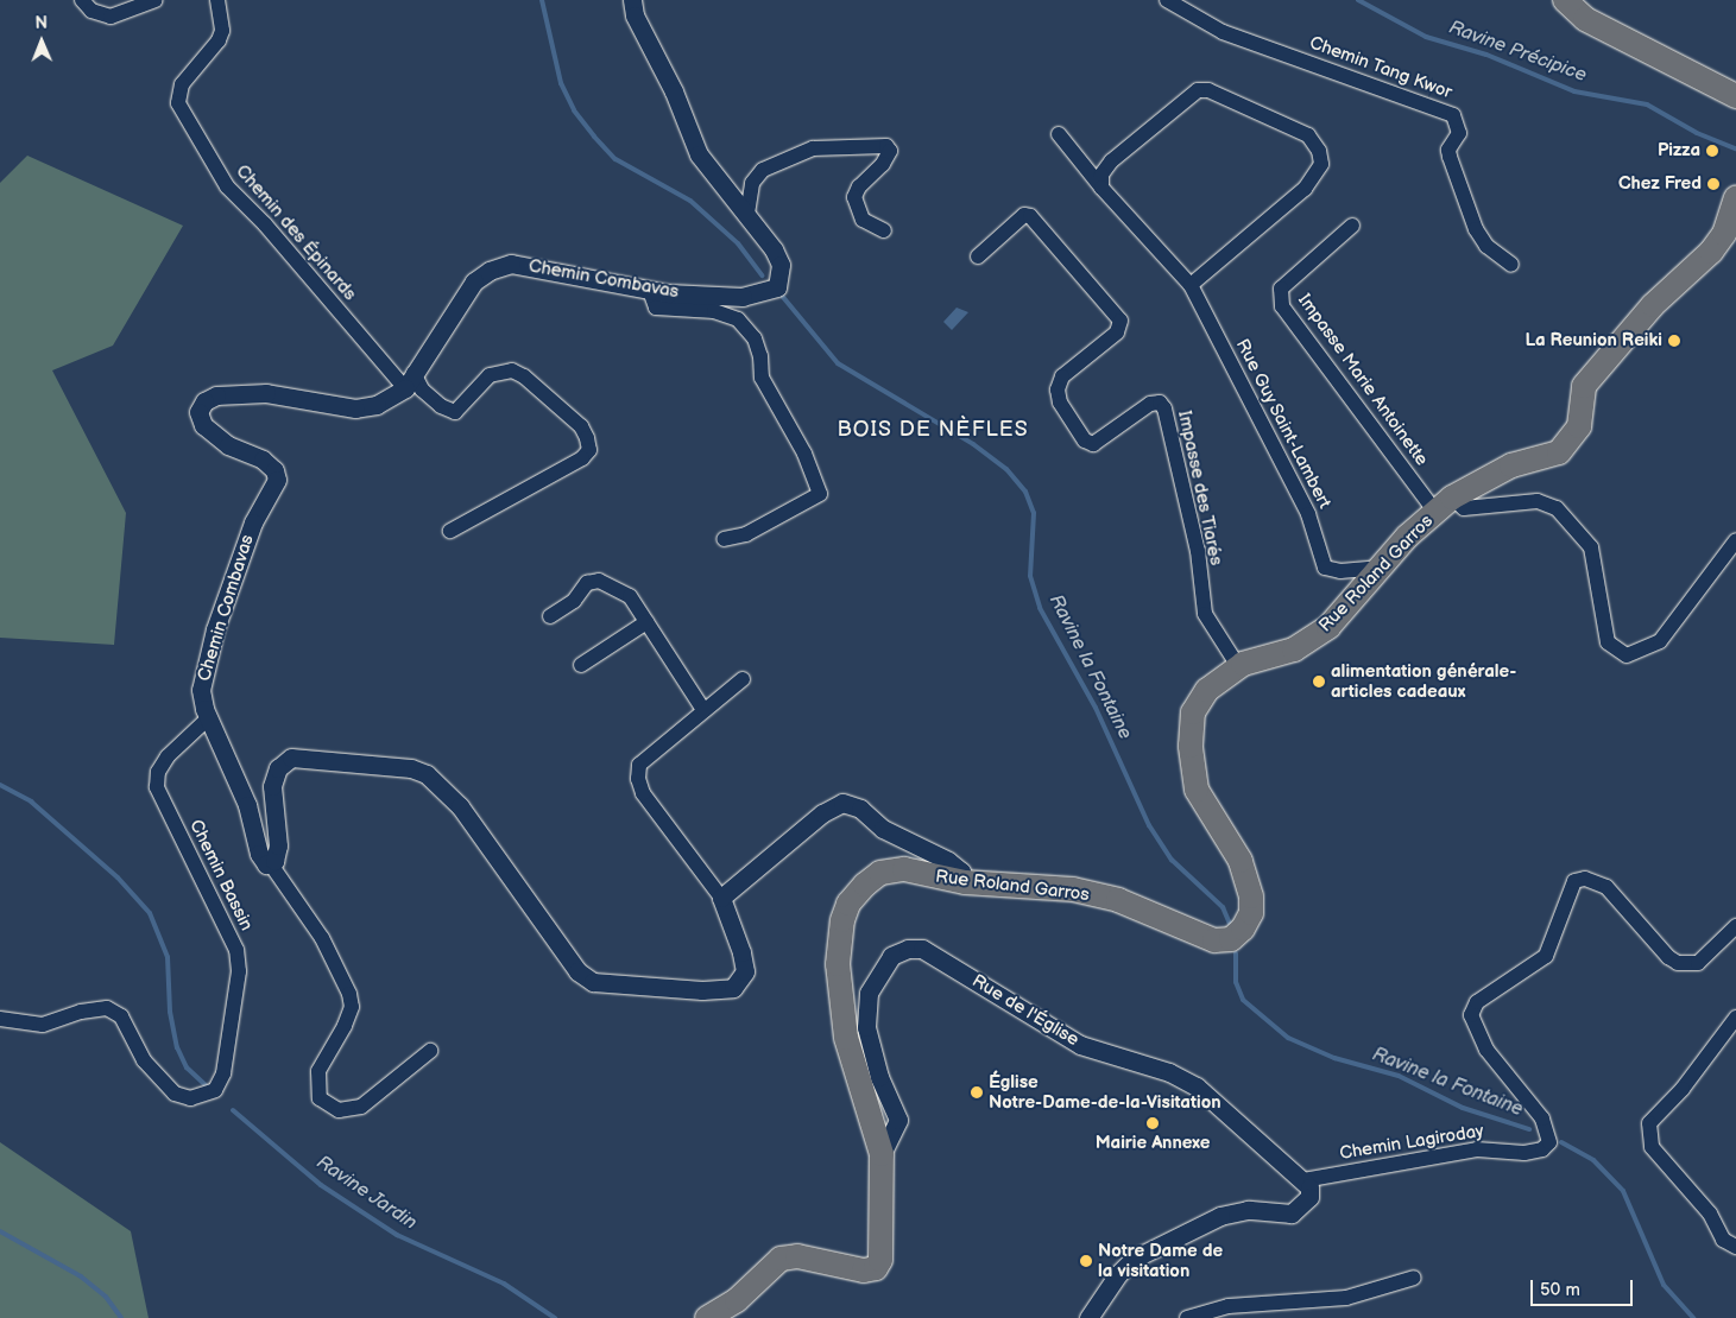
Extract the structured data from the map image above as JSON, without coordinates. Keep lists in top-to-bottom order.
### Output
{
  "streets": {
    "main road": ["Rue Roland Garros"],
    "street": [
      "Chemin Tang Kwor",
      "Chemin des Épinards",
      "Chemin Combavas",
      "Impasse Marie Antoinette",
      "Rue Guy Saint-Lambert",
      "Impasse des Tiarés",
      "Chemin Bassin",
      "Rue de l'Église",
      "Chemin Lagiroday"
    ]
  },
  "crossings": [
    ["Chemin des Épinards", "Chemin Combavas"],
    ["Chemin Combavas", "Chemin Bassin"],
    ["Impasse Marie Antoinette", "Rue Roland Garros"],
    ["Rue Guy Saint-Lambert", "Rue Roland Garros"],
    ["Impasse des Tiarés", "Rue Roland Garros"],
    ["Rue Roland Garros", "Rue de l'Église"],
    ["Rue de l'Église", "Chemin Lagiroday"]
  ],
  "districts": ["BOIS DE NÈFLES"],
  "water": ["Ravine Précipice", "Ravine la Fontaine", "Ravine Jardin"],
  "places": [
    "Pizza",
    "Chez Fred",
    "La Reunion Reiki",
    "alimentation générale- articles cadeaux",
    "Église Notre-Dame-de-la-Visitation",
    "Mairie Annexe",
    "Notre Dame de la visitation"
  ],
  "scale_bar": "50 m",
  "north": "top"
}
